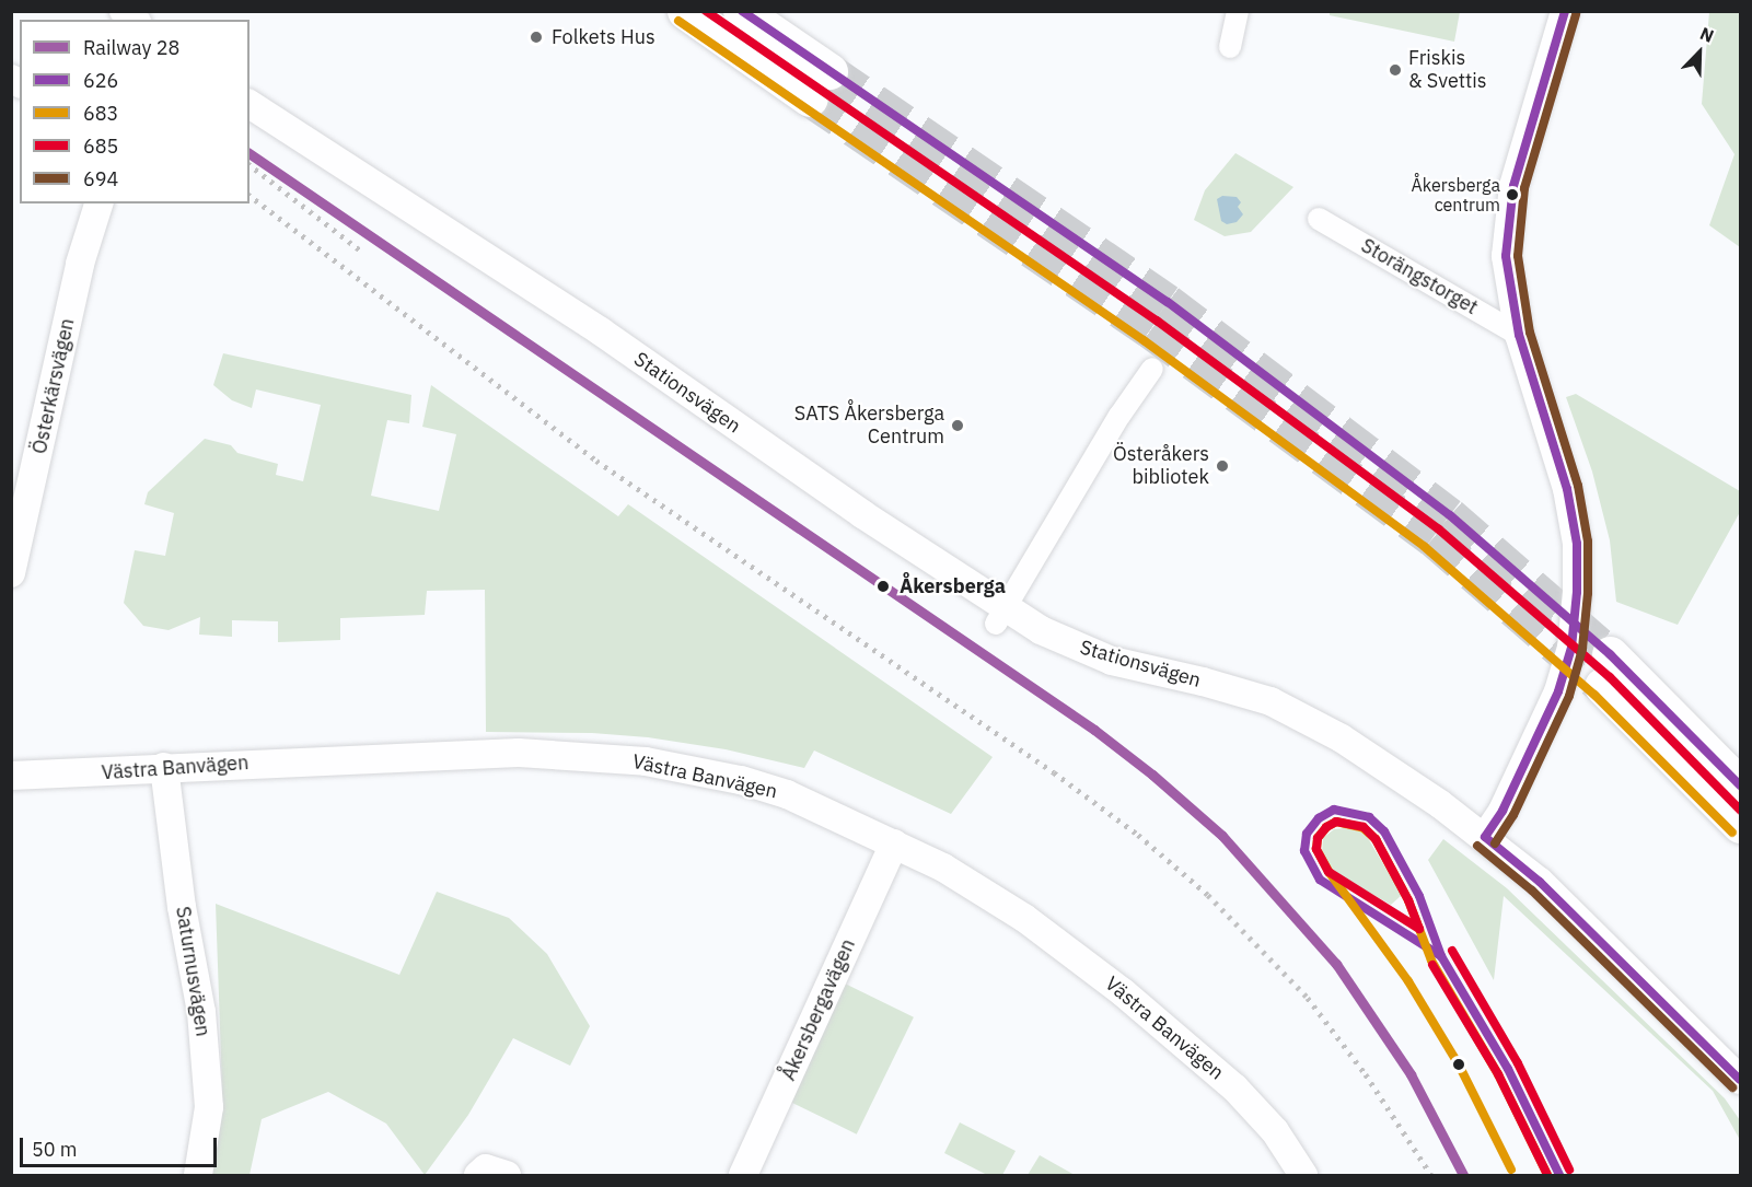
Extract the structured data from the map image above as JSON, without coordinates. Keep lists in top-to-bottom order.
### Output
{
  "streets": {
    "street": [
      "Storängstorget",
      "Österkärsvägen",
      "Stationsvägen",
      "Västra Banvägen",
      "Saturnusvägen",
      "Åkersbergavägen"
    ]
  },
  "crossings": [
    ["Västra Banvägen", "Saturnusvägen"],
    ["Västra Banvägen", "Åkersbergavägen"]
  ],
  "places": [
    "Folkets Hus",
    "Friskis & Svettis",
    "Åkersberga centrum",
    "SATS Åkersberga Centrum",
    "Österåkers bibliotek",
    "Åkersberga"
  ],
  "lines": [
    "transit line 626",
    "transit line 685",
    "transit line 694",
    "transit line 683",
    "rail line 28"
  ],
  "legend": [
    "Railway 28",
    "626",
    "683",
    "685",
    "694"
  ],
  "scale_bar": "50 m",
  "north": "top right"
}
